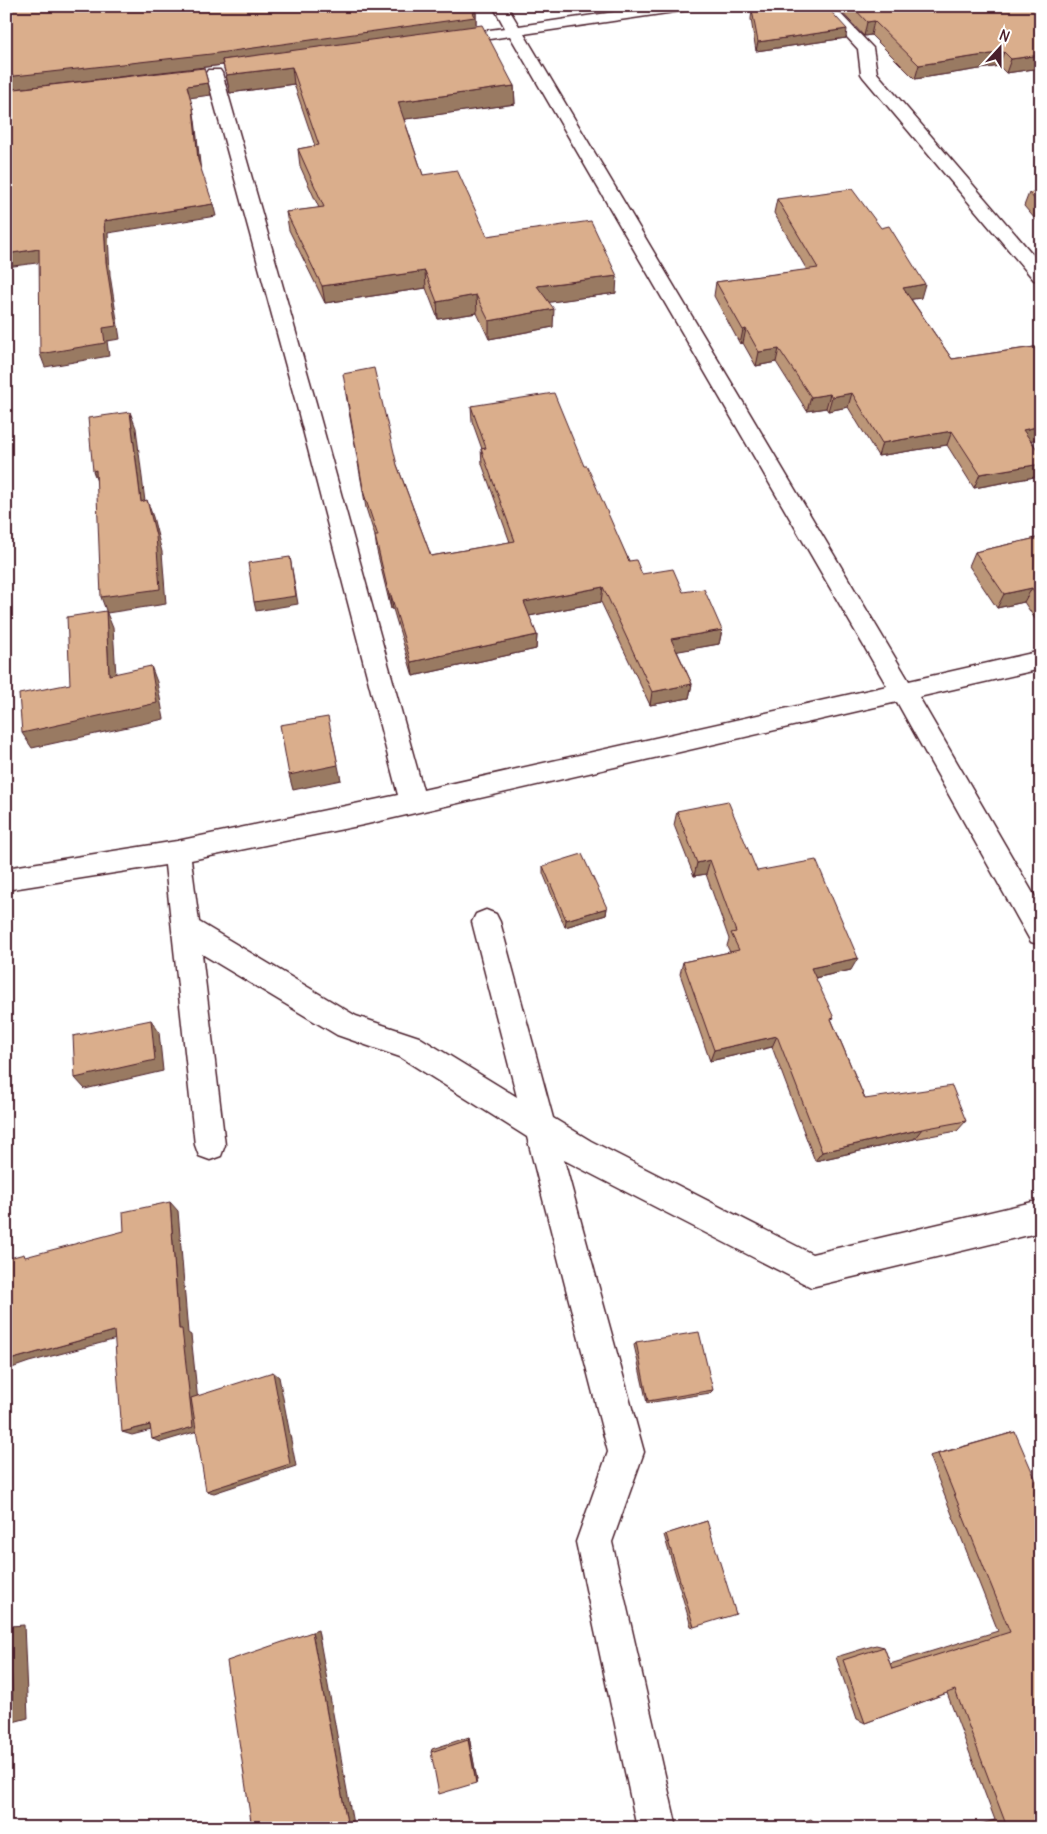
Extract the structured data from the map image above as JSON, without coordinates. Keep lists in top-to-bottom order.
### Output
{
  "north": "top"
}
